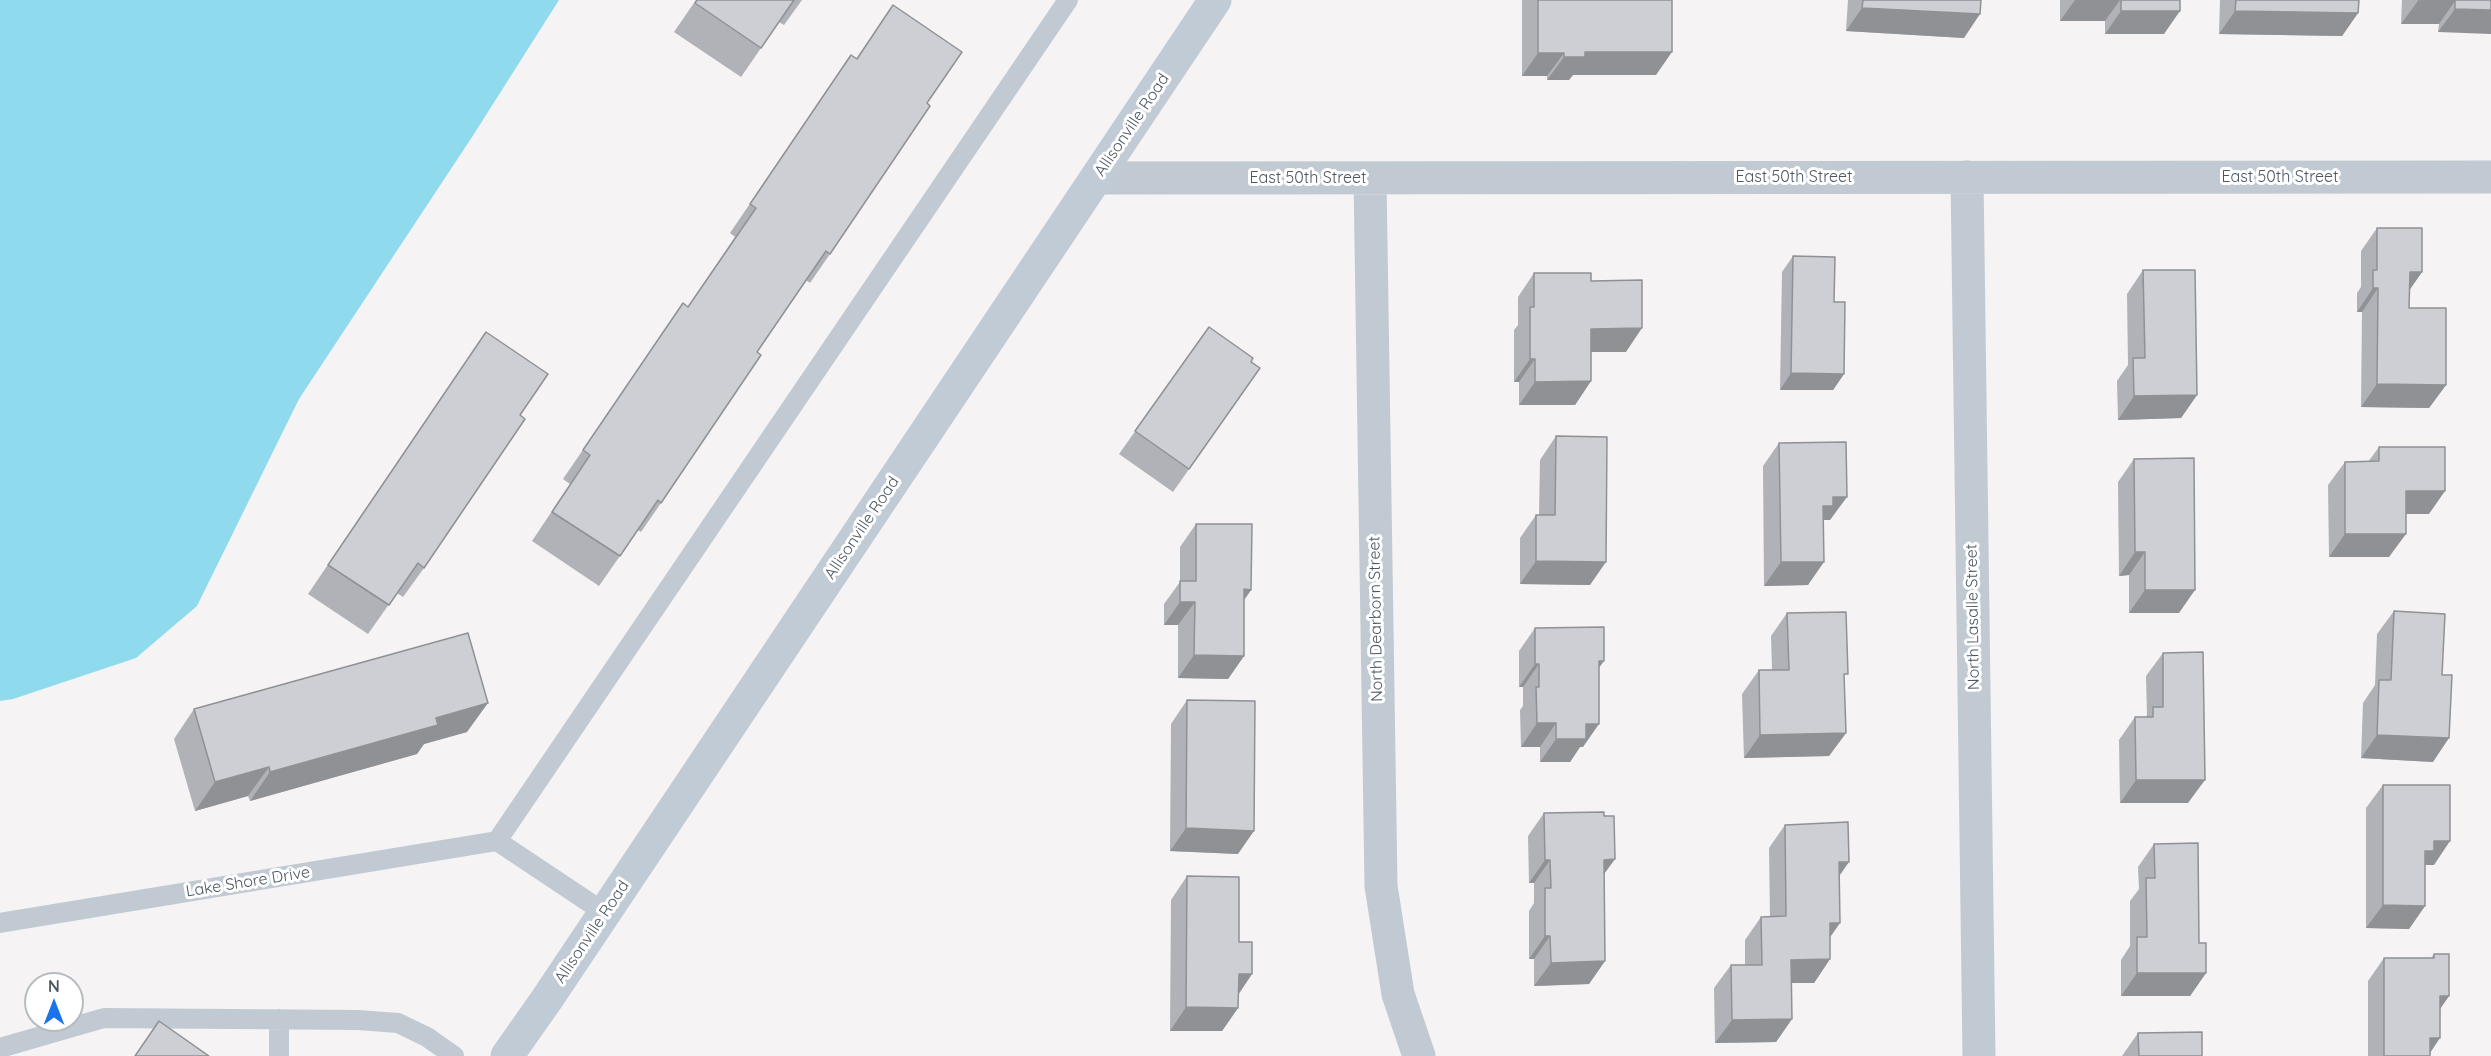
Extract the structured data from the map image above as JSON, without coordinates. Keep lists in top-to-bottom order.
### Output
{
  "streets": {
    "main road": ["Allisonville Road"],
    "street": ["East 50th Street", "North Lasalle Street", "North Dearborn Street"],
    "lane": ["Lake Shore Drive"]
  },
  "crossings": [
    ["Allisonville Road", "East 50th Street"],
    ["East 50th Street", "North Lasalle Street"],
    ["East 50th Street", "North Dearborn Street"]
  ],
  "north": "top"
}
